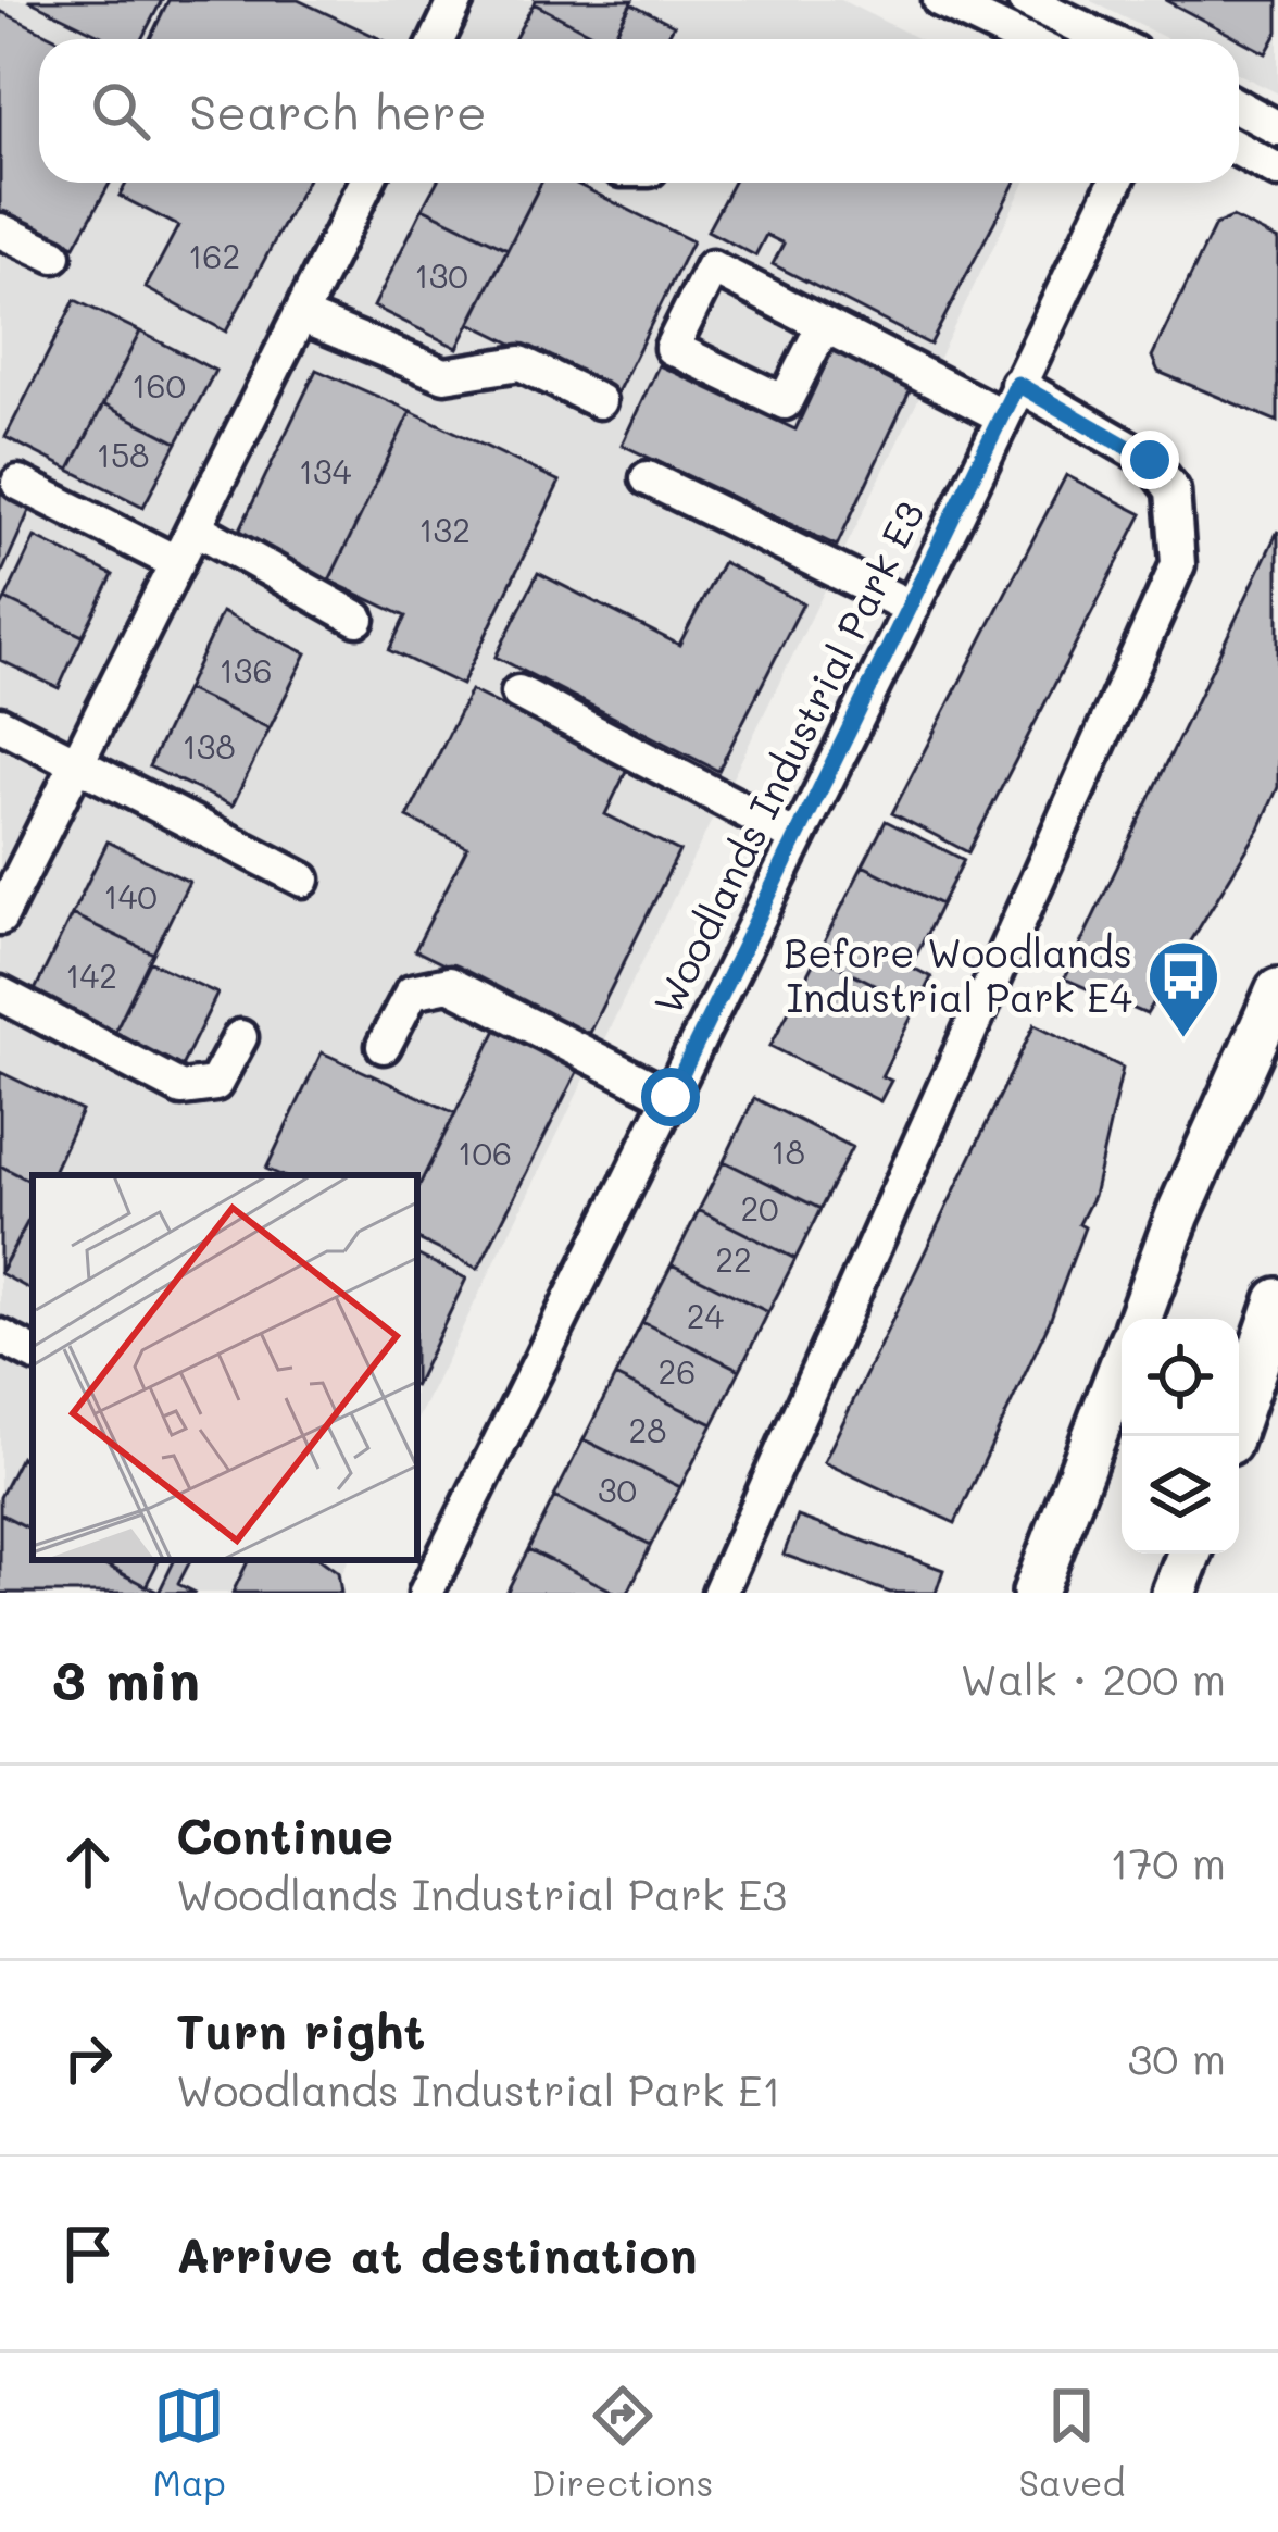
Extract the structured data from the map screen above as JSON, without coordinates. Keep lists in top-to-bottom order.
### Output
{
  "streets": {
    "street": ["Woodlands Industrial Park E3"]
  },
  "places": {
    "bus stop": ["Before Woodlands Industrial Park E4"]
  },
  "house_numbers": [
    "162",
    "130",
    "160",
    "158",
    "134",
    "132",
    "136",
    "138",
    "140",
    "142",
    "18",
    "106",
    "20",
    "22",
    "24",
    "26",
    "28",
    "30"
  ],
  "page": {
    "search": "Search here",
    "heading": ["3 min", "Walk · 200 m"],
    "list": [
      ["Continue", "Woodlands Industrial Park E3", "170 m"],
      ["Turn right", "Woodlands Industrial Park E1", "30 m"],
      "Arrive at destination"
    ],
    "nav": ["Map", "Directions", "Saved"]
  }
}
